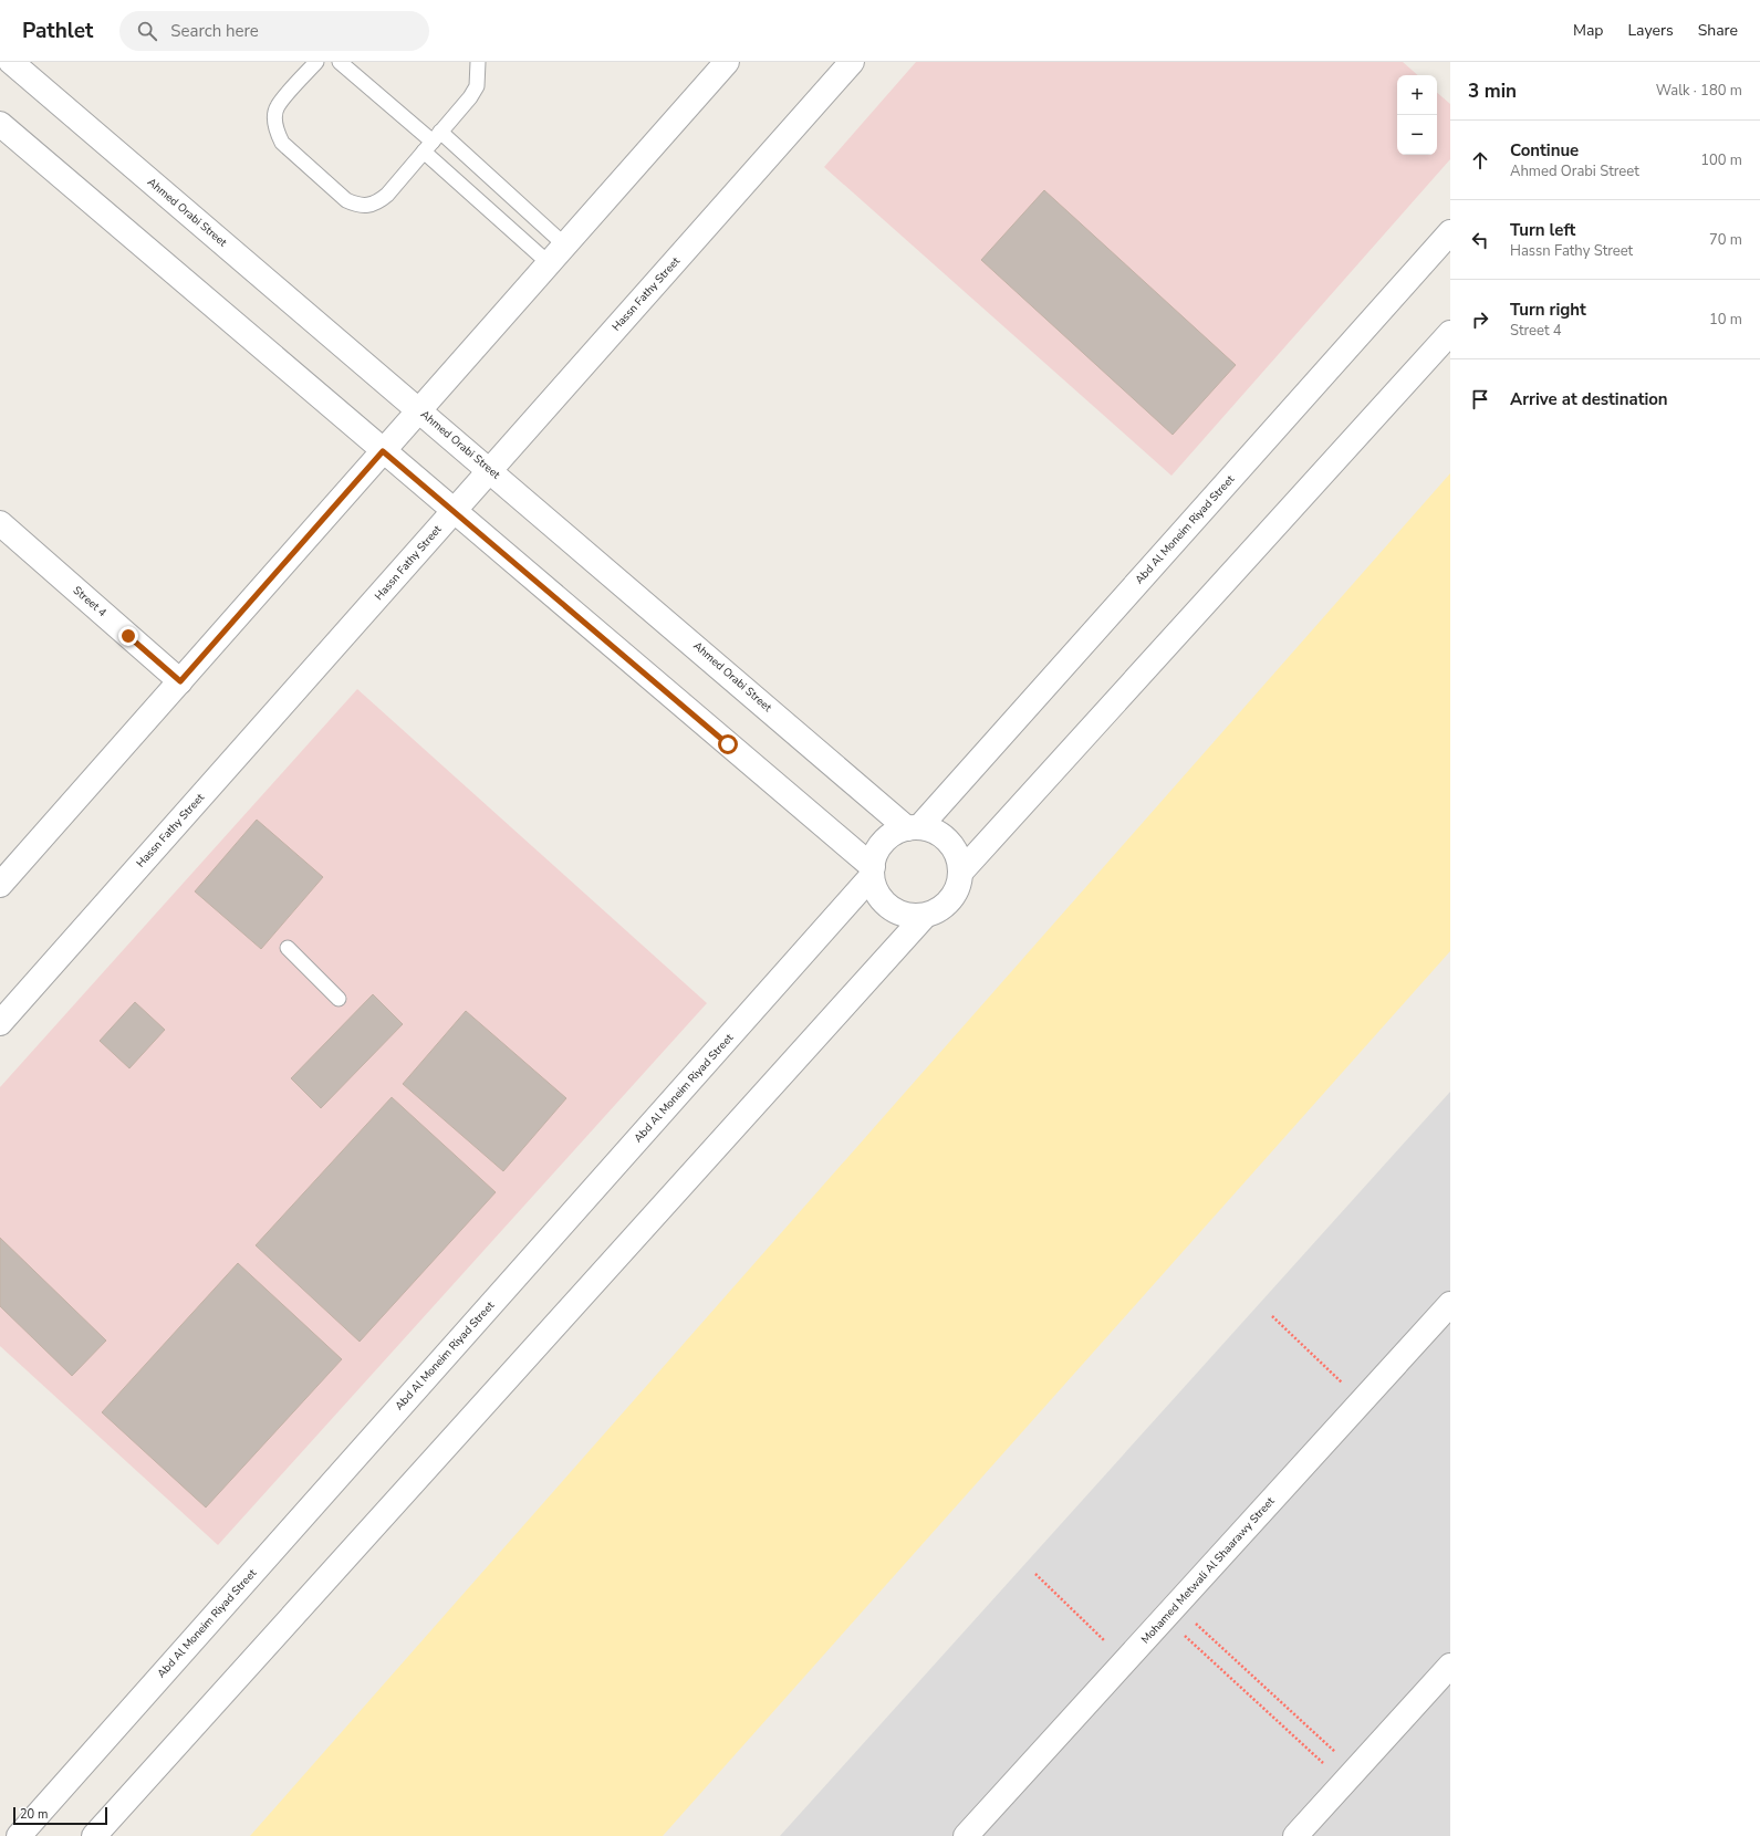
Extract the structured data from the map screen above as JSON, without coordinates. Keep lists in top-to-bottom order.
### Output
{
  "streets": {
    "street": [
      "Ahmed Orabi Street",
      "Hassn Fathy Street",
      "Abd Al Moneim Riyad Street",
      "Street 4",
      "Mohamed Metwali Al Shaarawy Street"
    ]
  },
  "crossings": [
    ["Ahmed Orabi Street", "Hassn Fathy Street"],
    ["Ahmed Orabi Street", "Abd Al Moneim Riyad Street"]
  ],
  "scale_bar": "20 m",
  "page": {
    "header": "Pathlet",
    "search": "Search here",
    "nav": ["Map", "Layers", "Share"],
    "heading": ["3 min", "Walk · 180 m"],
    "map_buttons": ["+", "−"],
    "list": [
      ["Continue", "Ahmed Orabi Street", "100 m"],
      ["Turn left", "Hassn Fathy Street", "70 m"],
      ["Turn right", "Street 4", "10 m"],
      "Arrive at destination"
    ],
    "scale": "20 m"
  }
}
